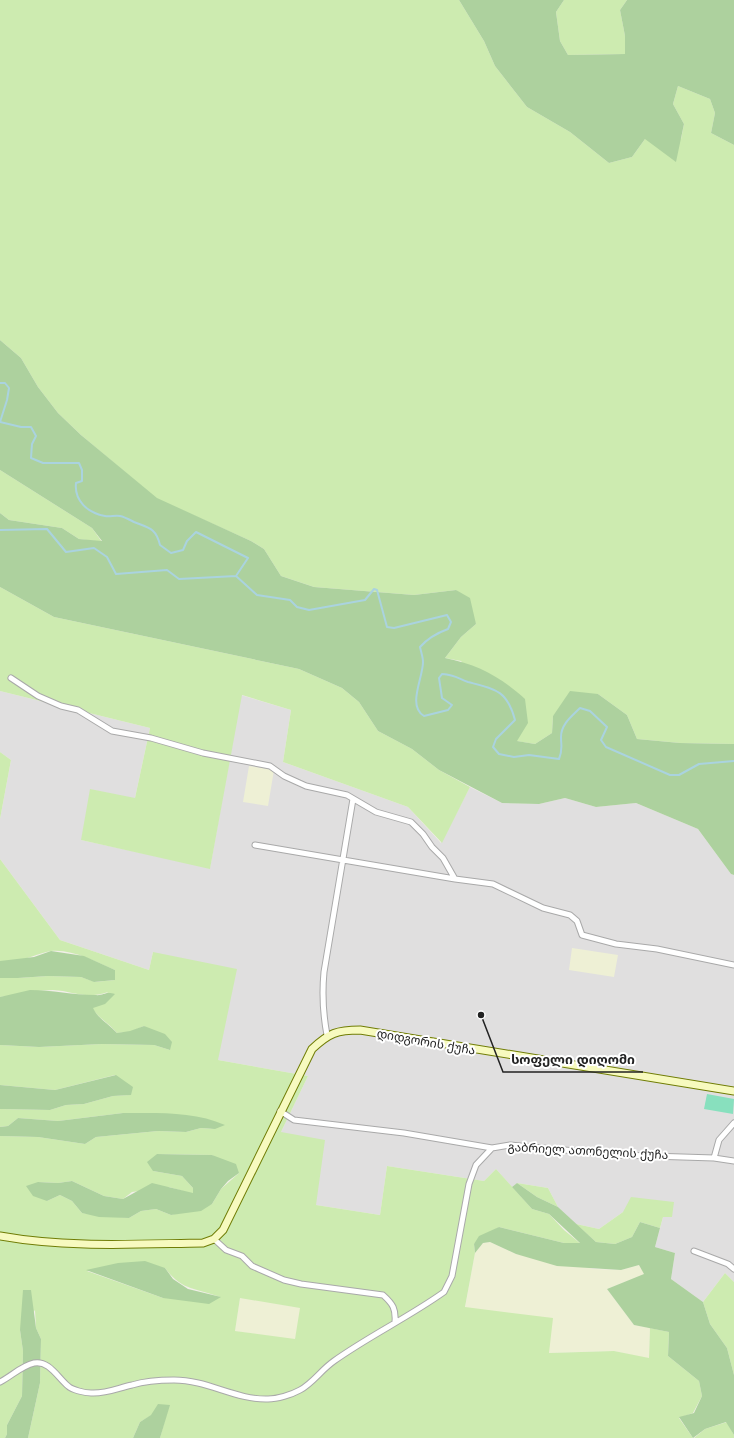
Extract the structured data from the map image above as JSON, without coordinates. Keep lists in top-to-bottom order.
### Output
{
  "streets": {
    "street": ["დიდგორის ქუჩა", "გაბრიელ ათონელის ქუჩა"]
  },
  "places": ["სოფელი დიღომი"]
}
